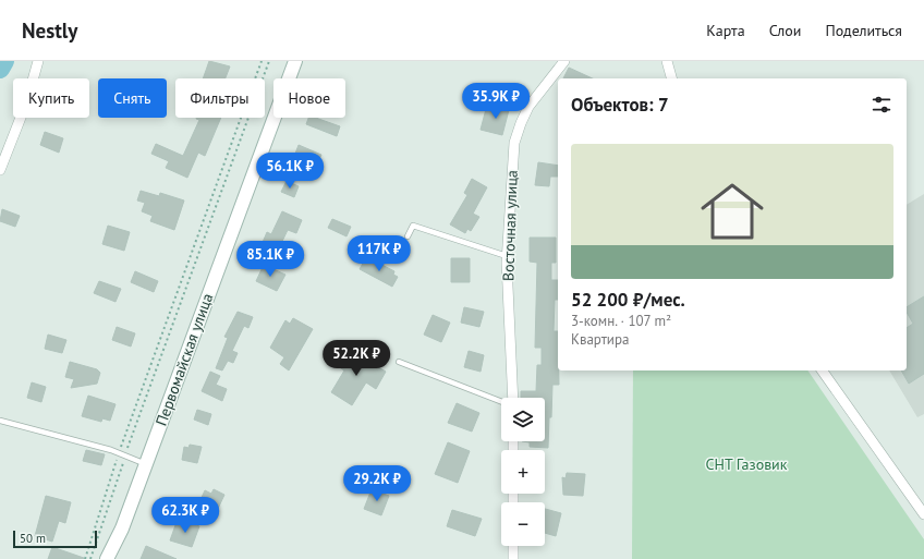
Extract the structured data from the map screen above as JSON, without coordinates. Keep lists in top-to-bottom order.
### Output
{
  "streets": {
    "main road": ["Первомайская улица"],
    "street": ["Восточная улица"]
  },
  "parks": ["СНТ Газовик"],
  "scale_bar": "50 m",
  "page": {
    "header": "Nestly",
    "nav": ["Карта", "Слои", "Поделиться"],
    "chip": [
      "Купить",
      "Снять",
      "Фильтры",
      "Новое"
    ],
    "heading": "Объектов: 7",
    "price": [
      "35.9K ₽",
      "56.1K ₽",
      "117K ₽",
      "85.1K ₽",
      "52.2K ₽",
      "29.2K ₽",
      "62.3K ₽"
    ],
    "list": [
      {
        "name": "52 200 ₽/мес.",
        "note": "3-комн. · 107 m² · Квартира"
      }
    ],
    "map_buttons": ["+", "−"],
    "scale": "50 m"
  }
}
